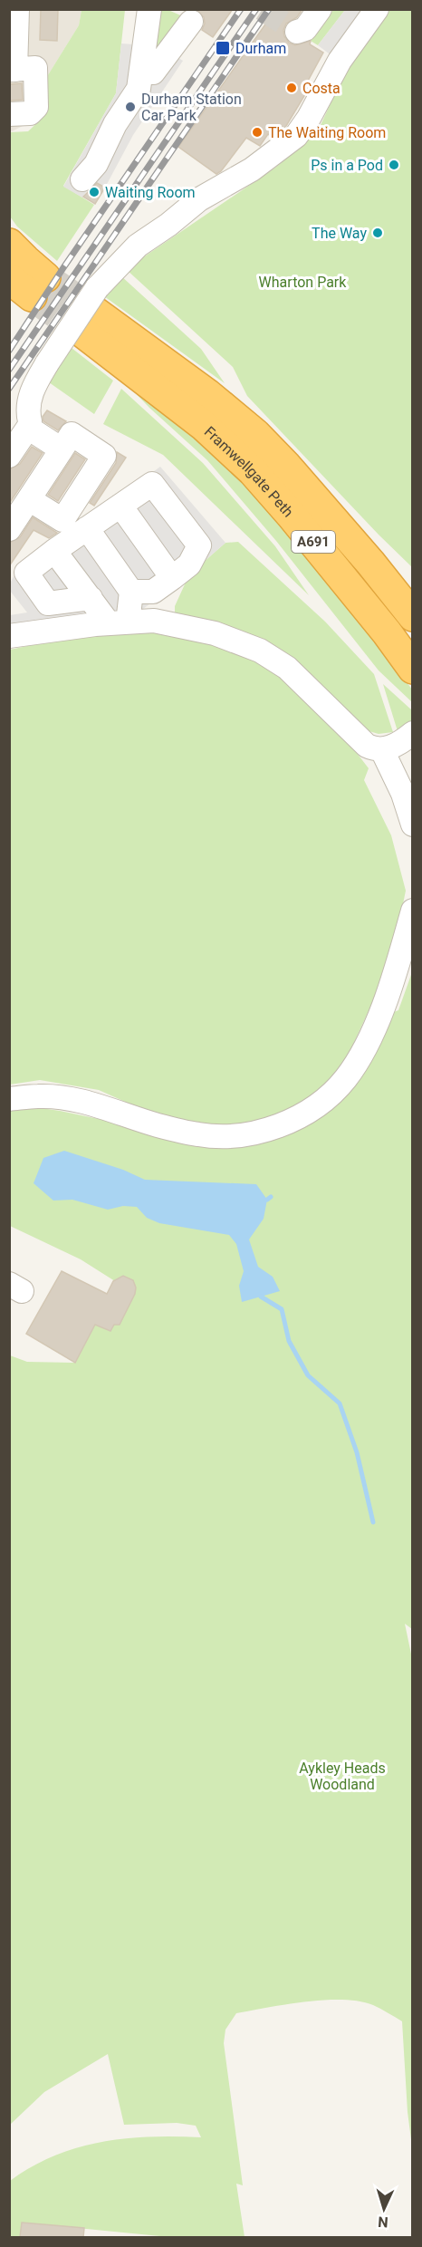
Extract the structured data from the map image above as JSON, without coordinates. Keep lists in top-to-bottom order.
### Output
{
  "streets": {
    "highway": ["Framwellgate Peth", "A691"]
  },
  "parks": ["Wharton Park", "Aykley Heads Woodland"],
  "places": {
    "transit": ["Durham"],
    "other": [
      "Costa",
      "Durham Station Car Park",
      "The Waiting Room",
      "Ps in a Pod",
      "Waiting Room",
      "The Way"
    ]
  },
  "north": "bottom"
}
